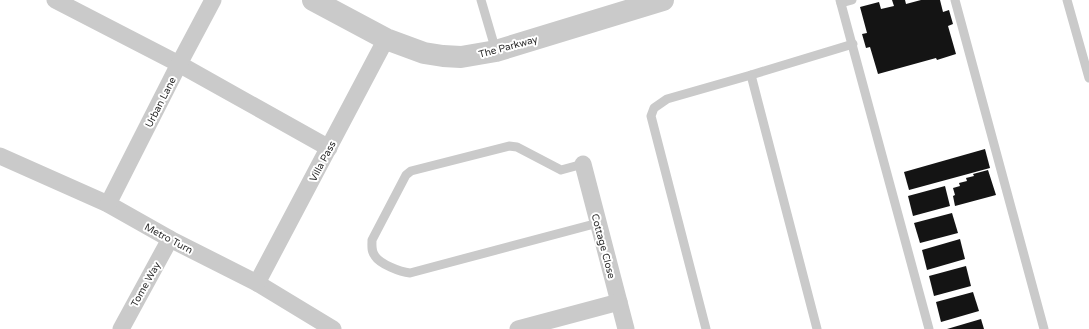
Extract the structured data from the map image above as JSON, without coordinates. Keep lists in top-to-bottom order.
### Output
{
  "streets": {
    "street": [
      "The Parkway",
      "Urban Lane",
      "Villa Pass",
      "Metro Turn",
      "Cottage Close",
      "Tome Way"
    ]
  },
  "crossings": [
    ["The Parkway", "Villa Pass"],
    ["Urban Lane", "Metro Turn"],
    ["Villa Pass", "Metro Turn"],
    ["Metro Turn", "Tome Way"]
  ]
}
